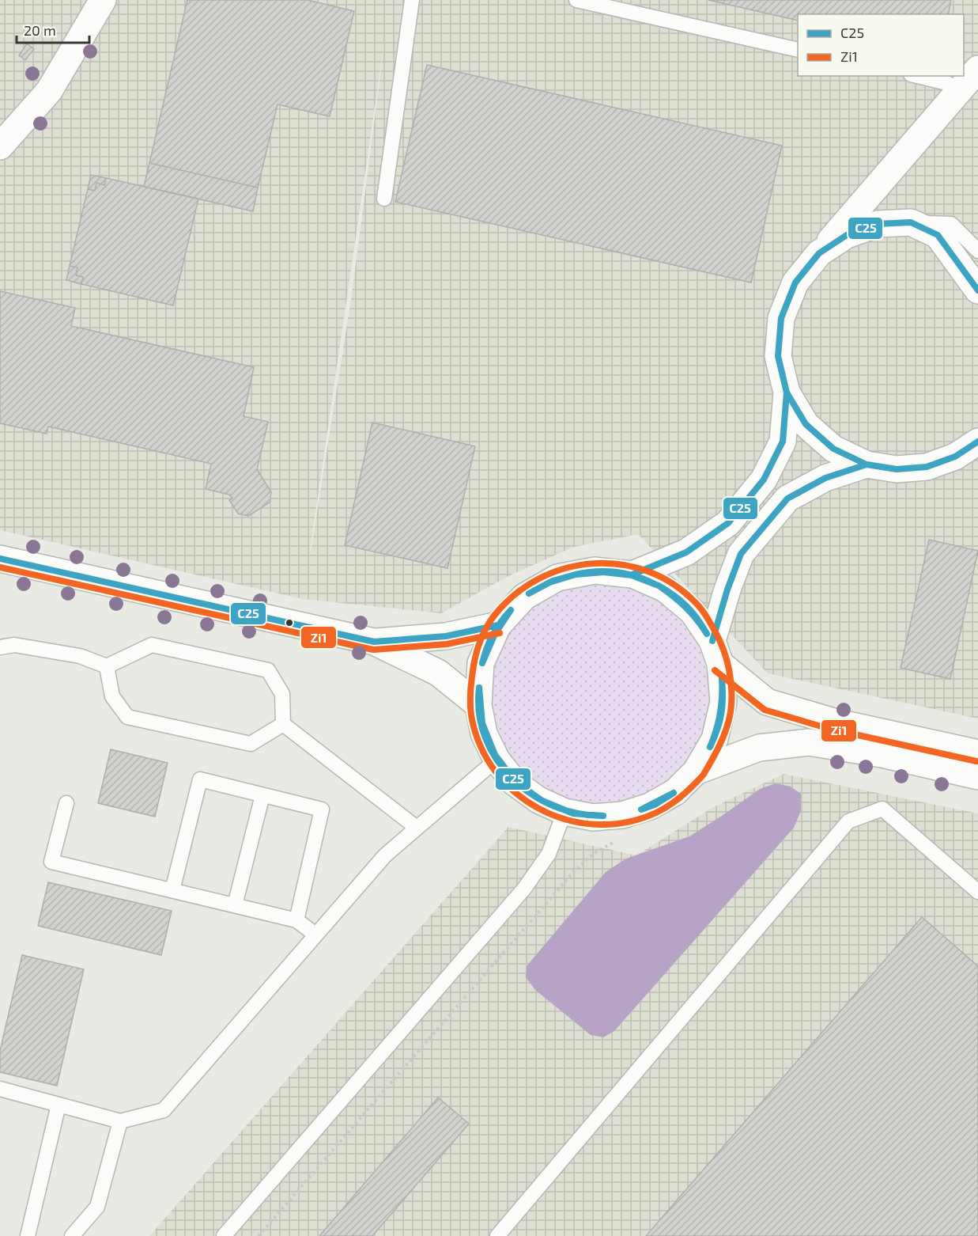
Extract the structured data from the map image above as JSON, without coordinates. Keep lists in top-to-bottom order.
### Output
{
  "lines": ["transit line C25", "transit line Zi1"],
  "legend": ["C25", "Zi1"],
  "scale_bar": "20 m"
}
